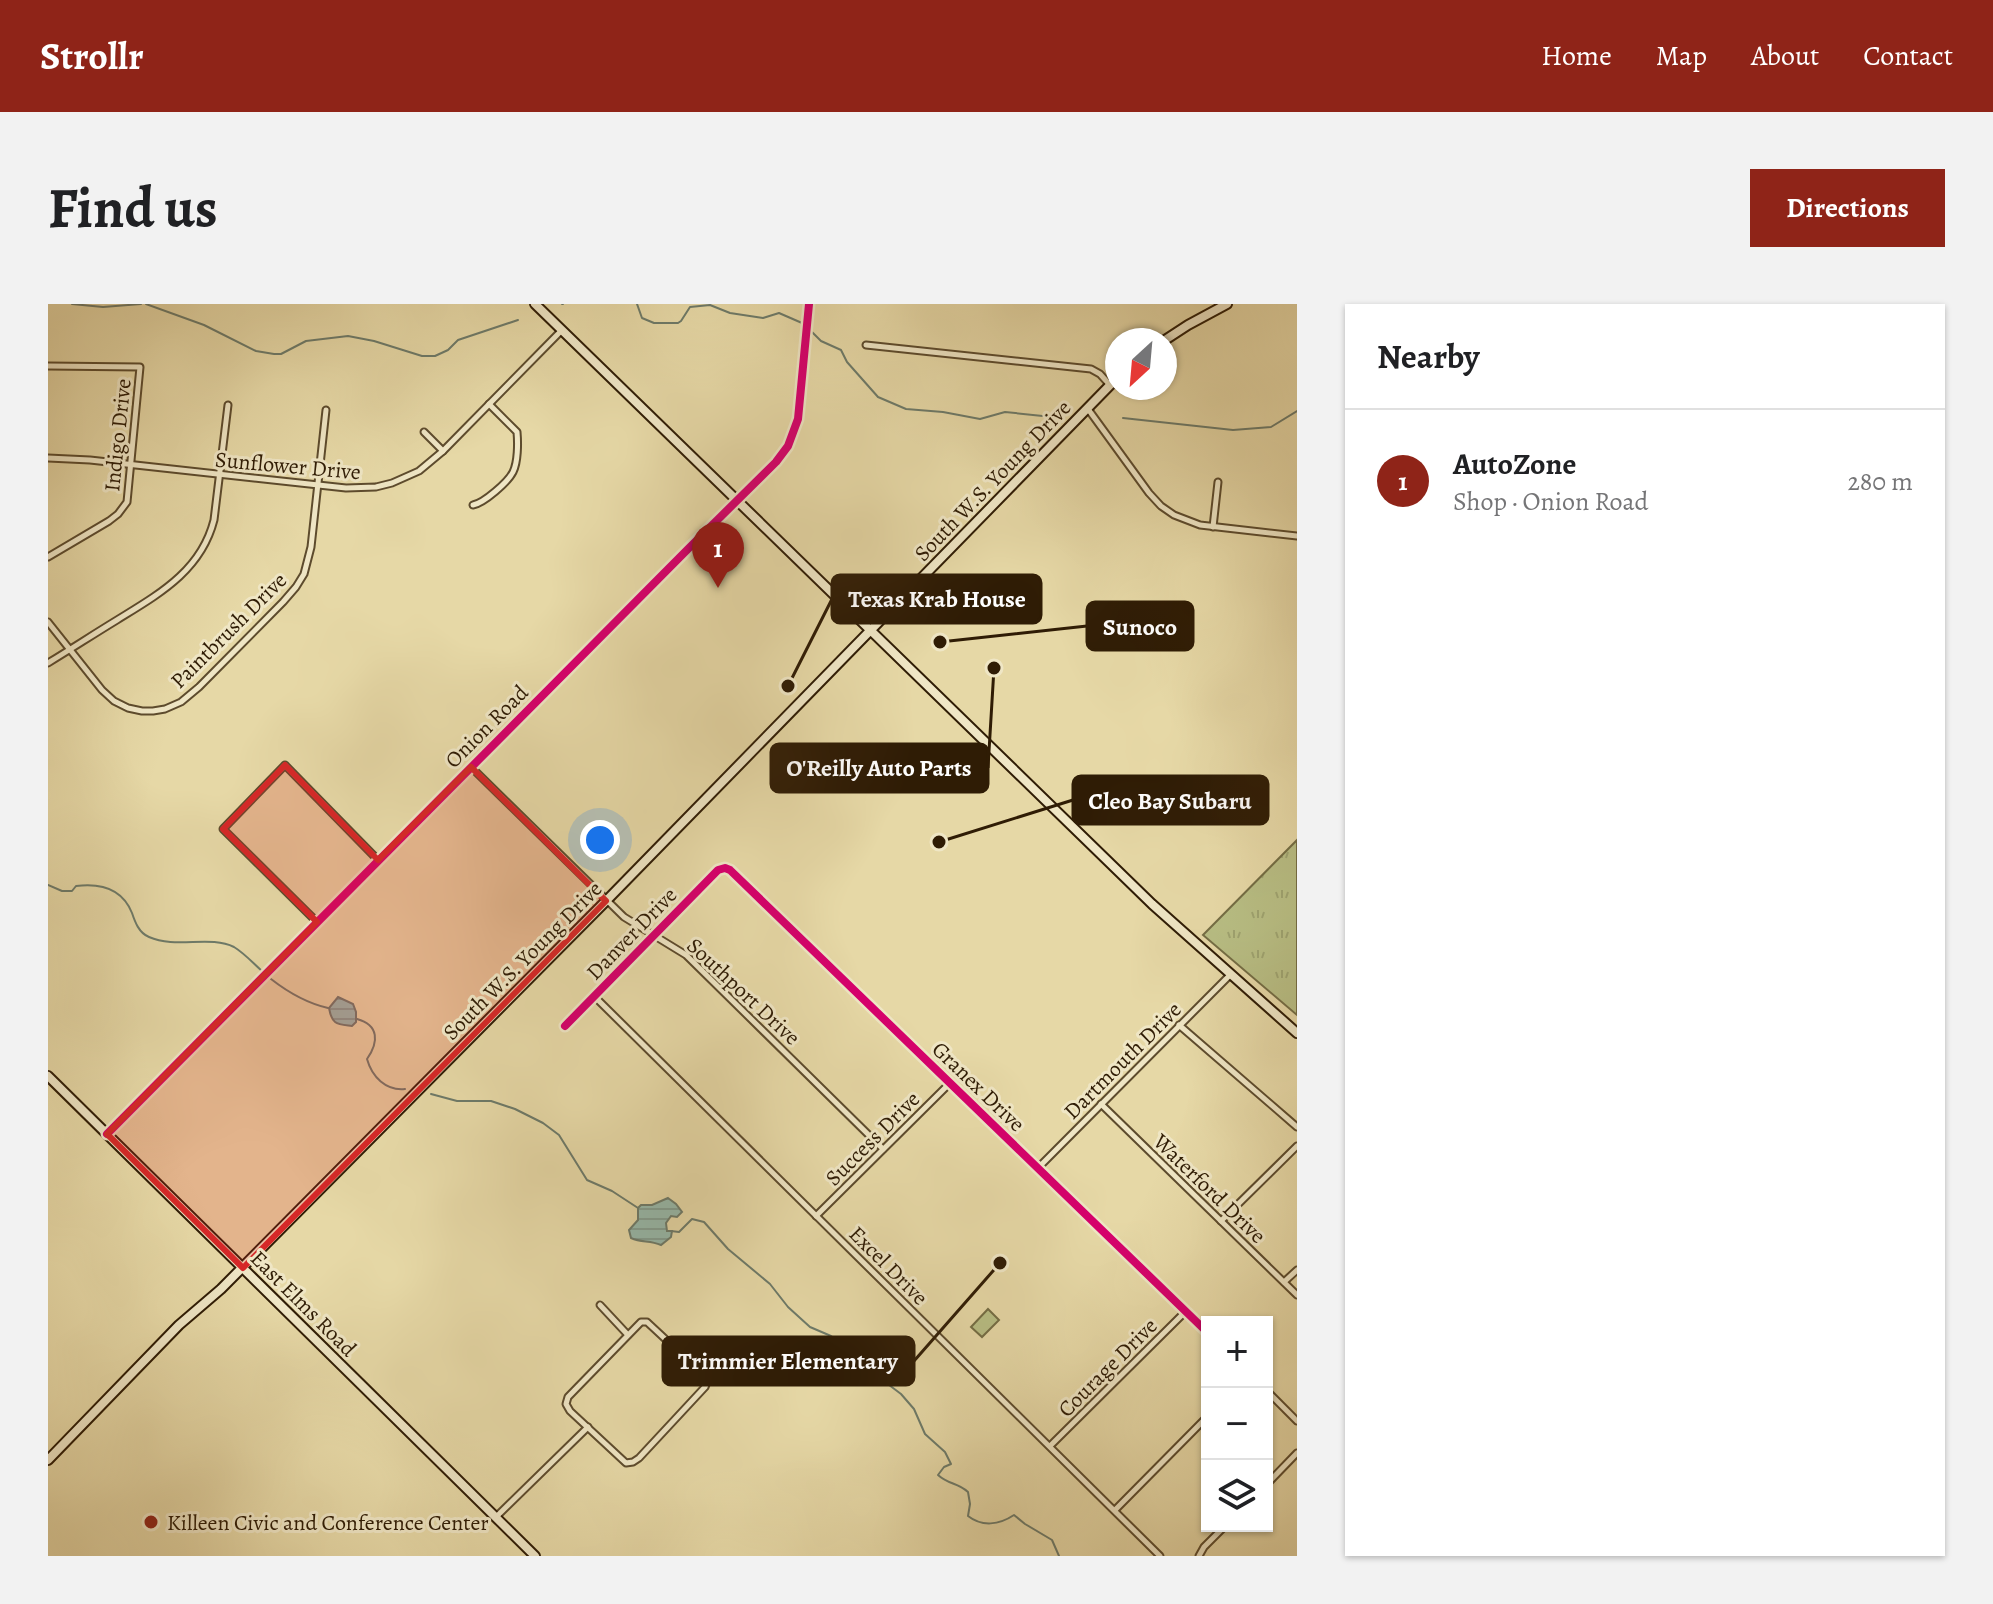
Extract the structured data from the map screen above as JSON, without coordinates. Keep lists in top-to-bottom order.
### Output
{
  "streets": {
    "main road": ["South W.S. Young Drive", "East Elms Road"],
    "street": [
      "Indigo Drive",
      "Sunflower Drive",
      "Paintbrush Drive",
      "Onion Road",
      "Danver Drive",
      "Southport Drive",
      "Dartmouth Drive",
      "Granex Drive",
      "Success Drive",
      "Waterford Drive",
      "Excel Drive",
      "Courage Drive"
    ]
  },
  "crossings": [
    ["Indigo Drive", "Sunflower Drive"],
    ["Sunflower Drive", "Paintbrush Drive"],
    ["South W.S. Young Drive", "Southport Drive"],
    ["South W.S. Young Drive", "East Elms Road"],
    ["Onion Road", "Southport Drive"],
    ["Onion Road", "East Elms Road"],
    ["Danver Drive", "Southport Drive"],
    ["Danver Drive", "Granex Drive"],
    ["Danver Drive", "Excel Drive"],
    ["Southport Drive", "Success Drive"],
    ["Dartmouth Drive", "Granex Drive"],
    ["Dartmouth Drive", "Waterford Drive"],
    ["Granex Drive", "Success Drive"],
    ["Granex Drive", "Courage Drive"],
    ["Success Drive", "Excel Drive"],
    ["Excel Drive", "Courage Drive"]
  ],
  "places": [
    "Sunoco",
    "O'Reilly Auto Parts",
    "Texas Krab House",
    "Cleo Bay Subaru",
    "Trimmier Elementary",
    "Killeen Civic and Conference Center"
  ],
  "north": "bottom left",
  "page": {
    "header": "Strollr",
    "nav": [
      "Home",
      "Map",
      "About",
      "Contact"
    ],
    "buttons": "Directions",
    "title": "Find us",
    "heading": "Nearby",
    "list": [
      {
        "mark": "1",
        "name": "AutoZone",
        "note": "Shop · Onion Road",
        "value": "280 m"
      }
    ],
    "pins": "1",
    "map_buttons": ["+", "−"]
  }
}
